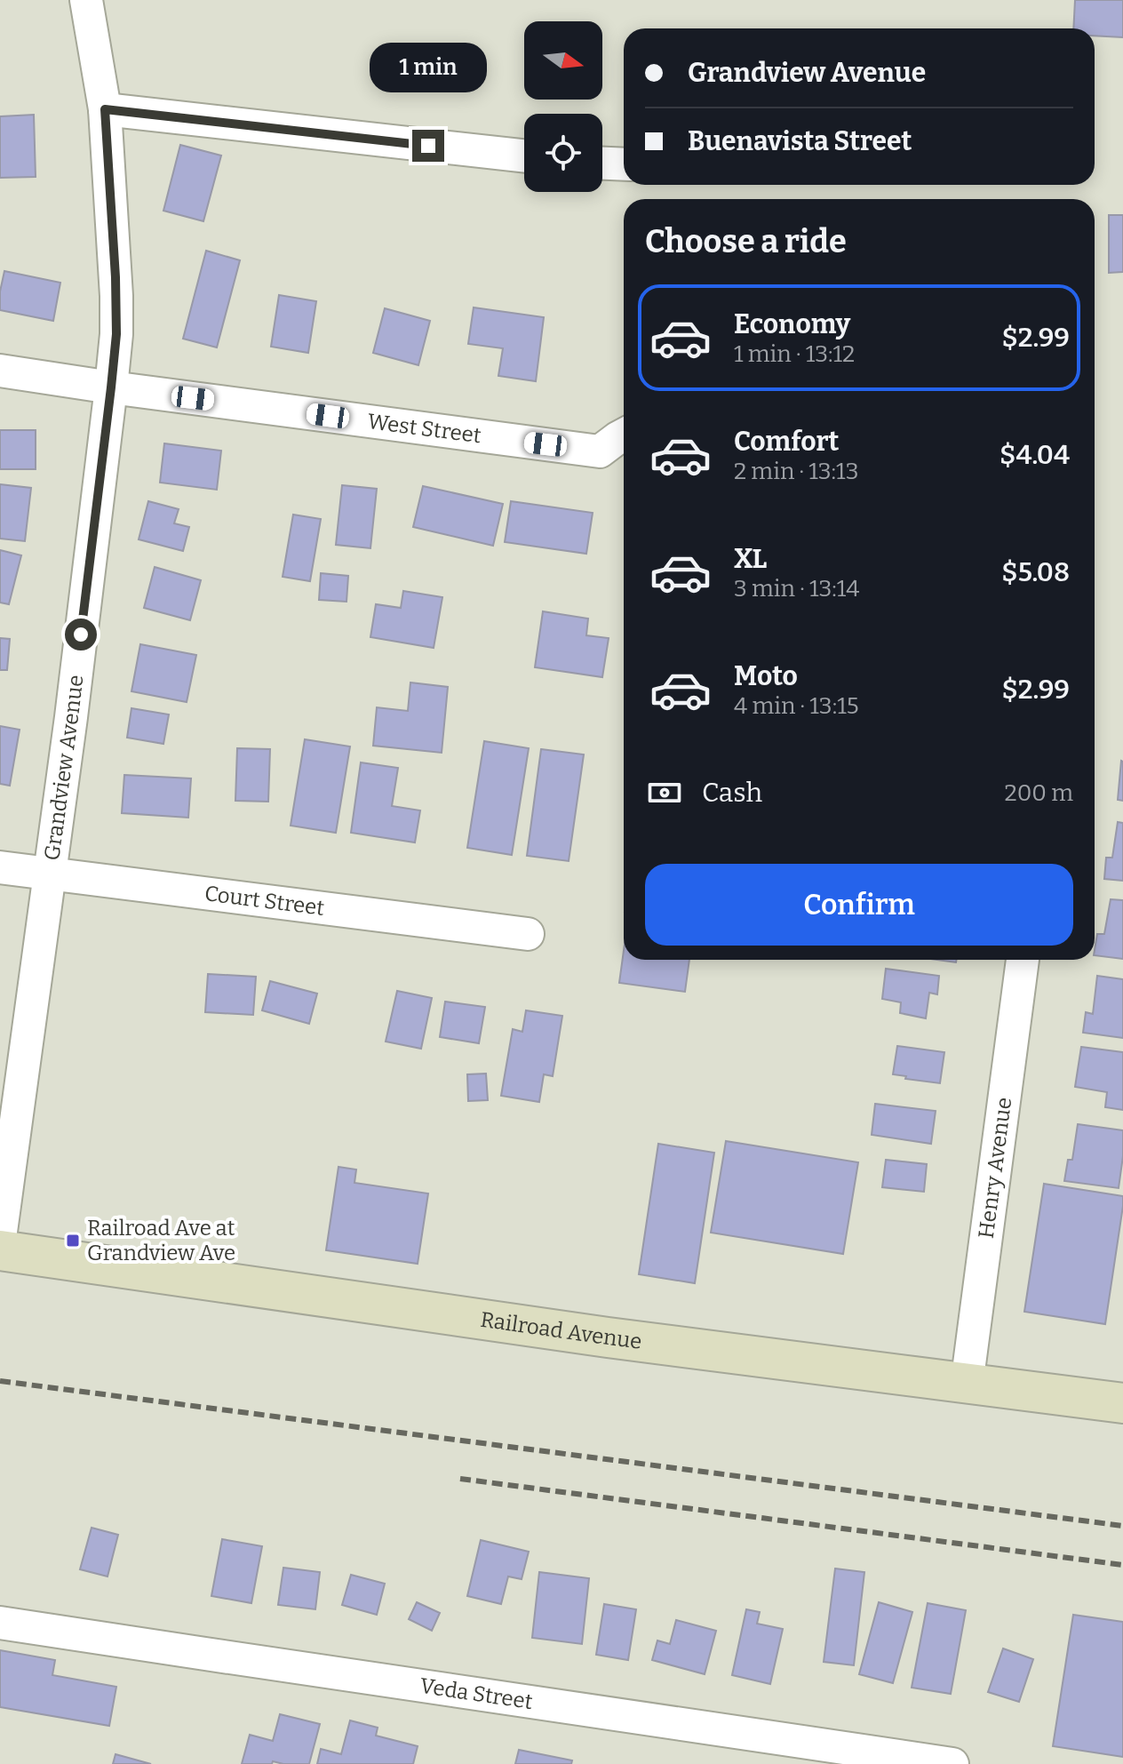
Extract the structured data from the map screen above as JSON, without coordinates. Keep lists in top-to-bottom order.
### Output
{
  "streets": {
    "main road": ["Railroad Avenue"],
    "street": [
      "West Street",
      "Grandview Avenue",
      "Court Street",
      "Henry Avenue",
      "Veda Street"
    ]
  },
  "crossings": [
    ["West Street", "Grandview Avenue"],
    ["Grandview Avenue", "Court Street"],
    ["Henry Avenue", "Railroad Avenue"]
  ],
  "places": {
    "transit": ["Railroad Ave at Grandview Ave"]
  },
  "north": "right",
  "page": {
    "banner": ["Grandview Avenue", "Buenavista Street"],
    "bubble": "1 min",
    "heading": "Choose a ride",
    "list": [
      {
        "name": "Economy",
        "note": "1 min · 13:12",
        "value": "$2.99"
      },
      {
        "name": "Comfort",
        "note": "2 min · 13:13",
        "value": "$4.04"
      },
      {
        "name": "XL",
        "note": "3 min · 13:14",
        "value": "$5.08"
      },
      {
        "name": "Moto",
        "note": "4 min · 13:15",
        "value": "$2.99"
      }
    ],
    "pay": ["Cash", "200 m"],
    "buttons": "Confirm"
  }
}
